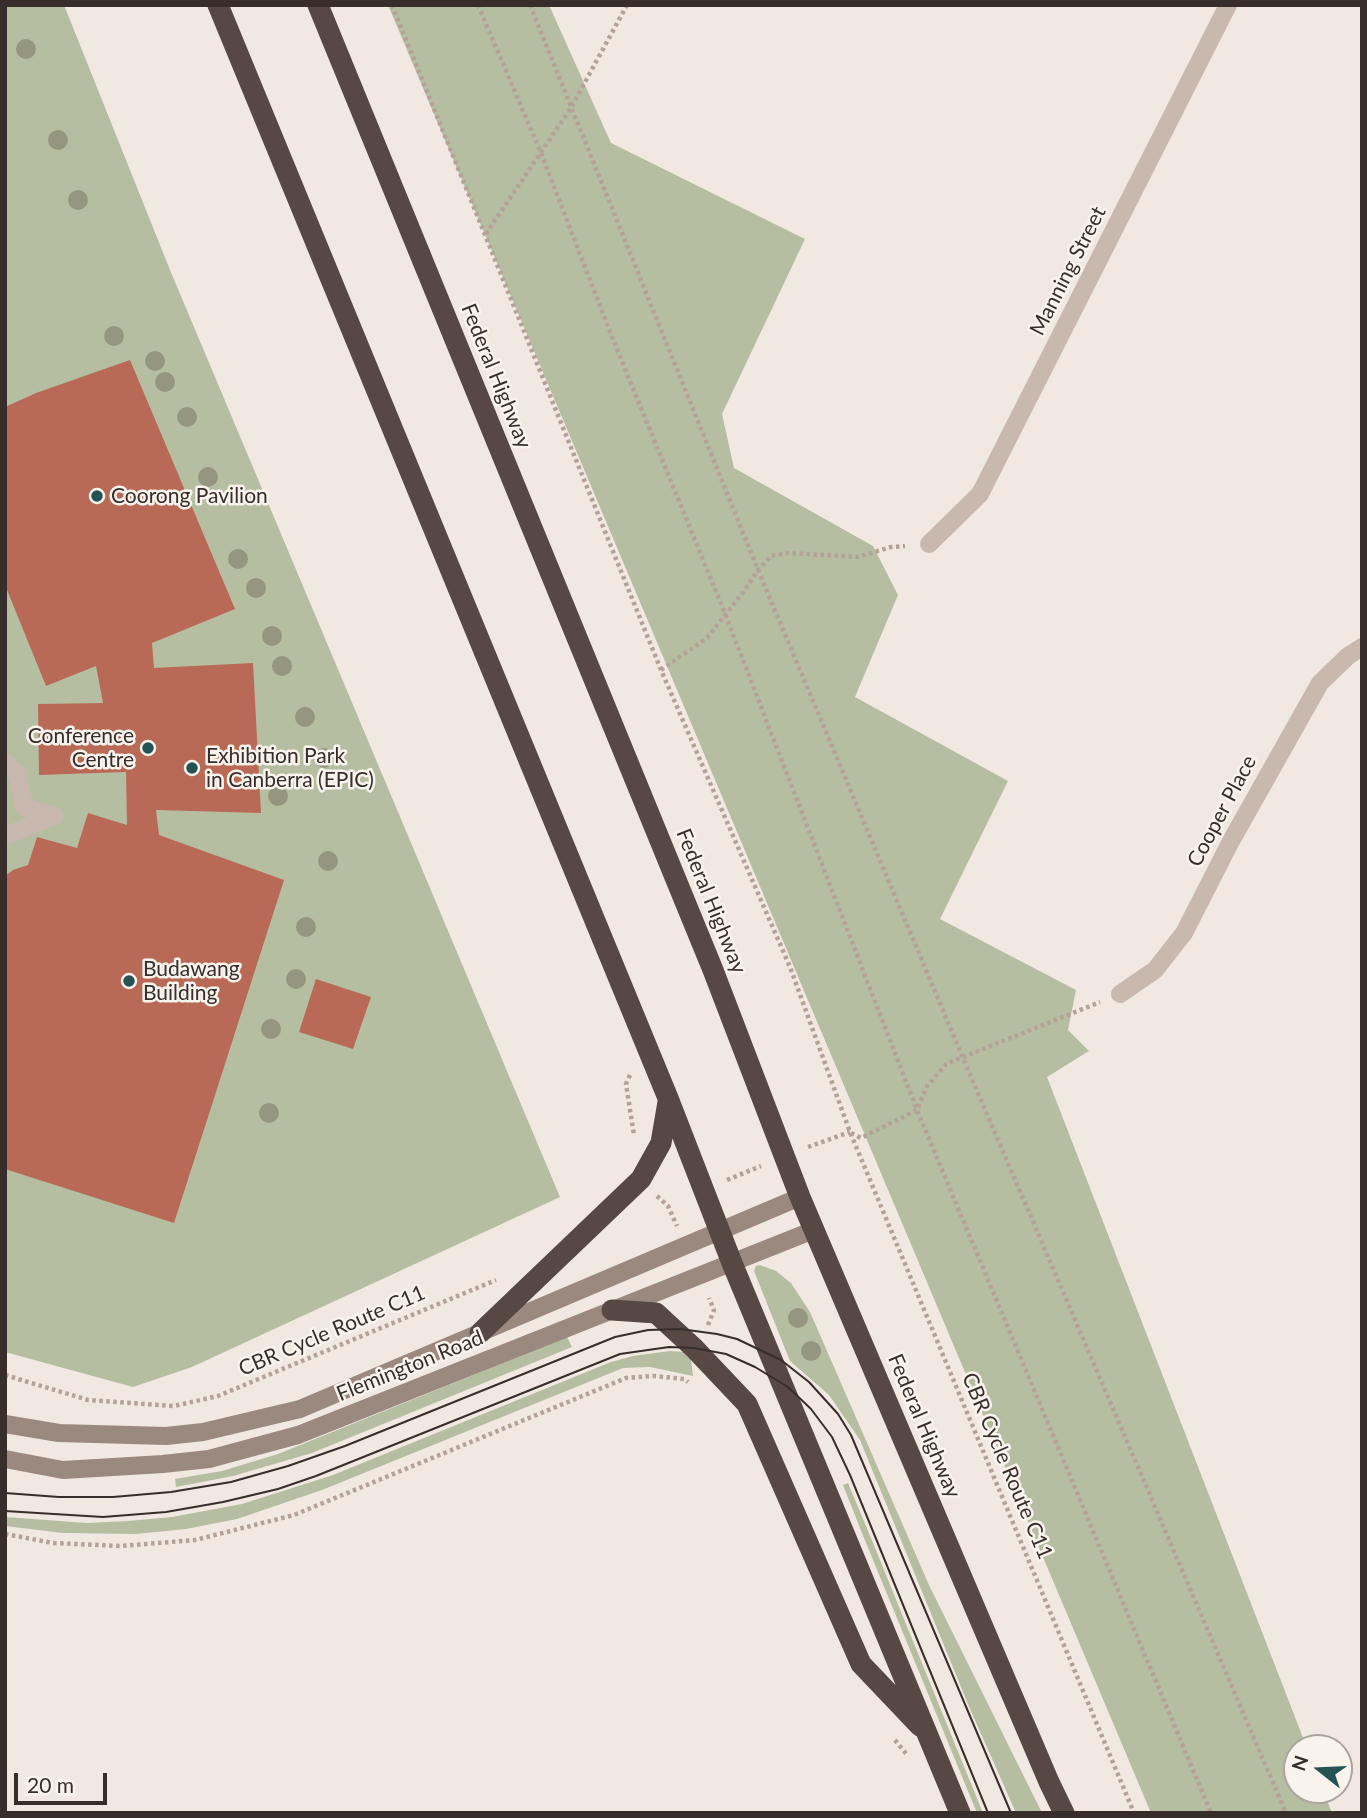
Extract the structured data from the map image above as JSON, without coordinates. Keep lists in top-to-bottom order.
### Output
{
  "streets": {
    "highway": ["Federal Highway"],
    "main road": ["Flemington Road"],
    "street": ["Manning Street", "Cooper Place"],
    "path": ["CBR Cycle Route C11"]
  },
  "crossings": [
    ["Federal Highway", "Flemington Road"]
  ],
  "places": [
    "Coorong Pavilion",
    "Conference Centre",
    "Exhibition Park in Canberra (EPIC)",
    "Budawang Building"
  ],
  "scale_bar": "20 m",
  "north": "left"
}
